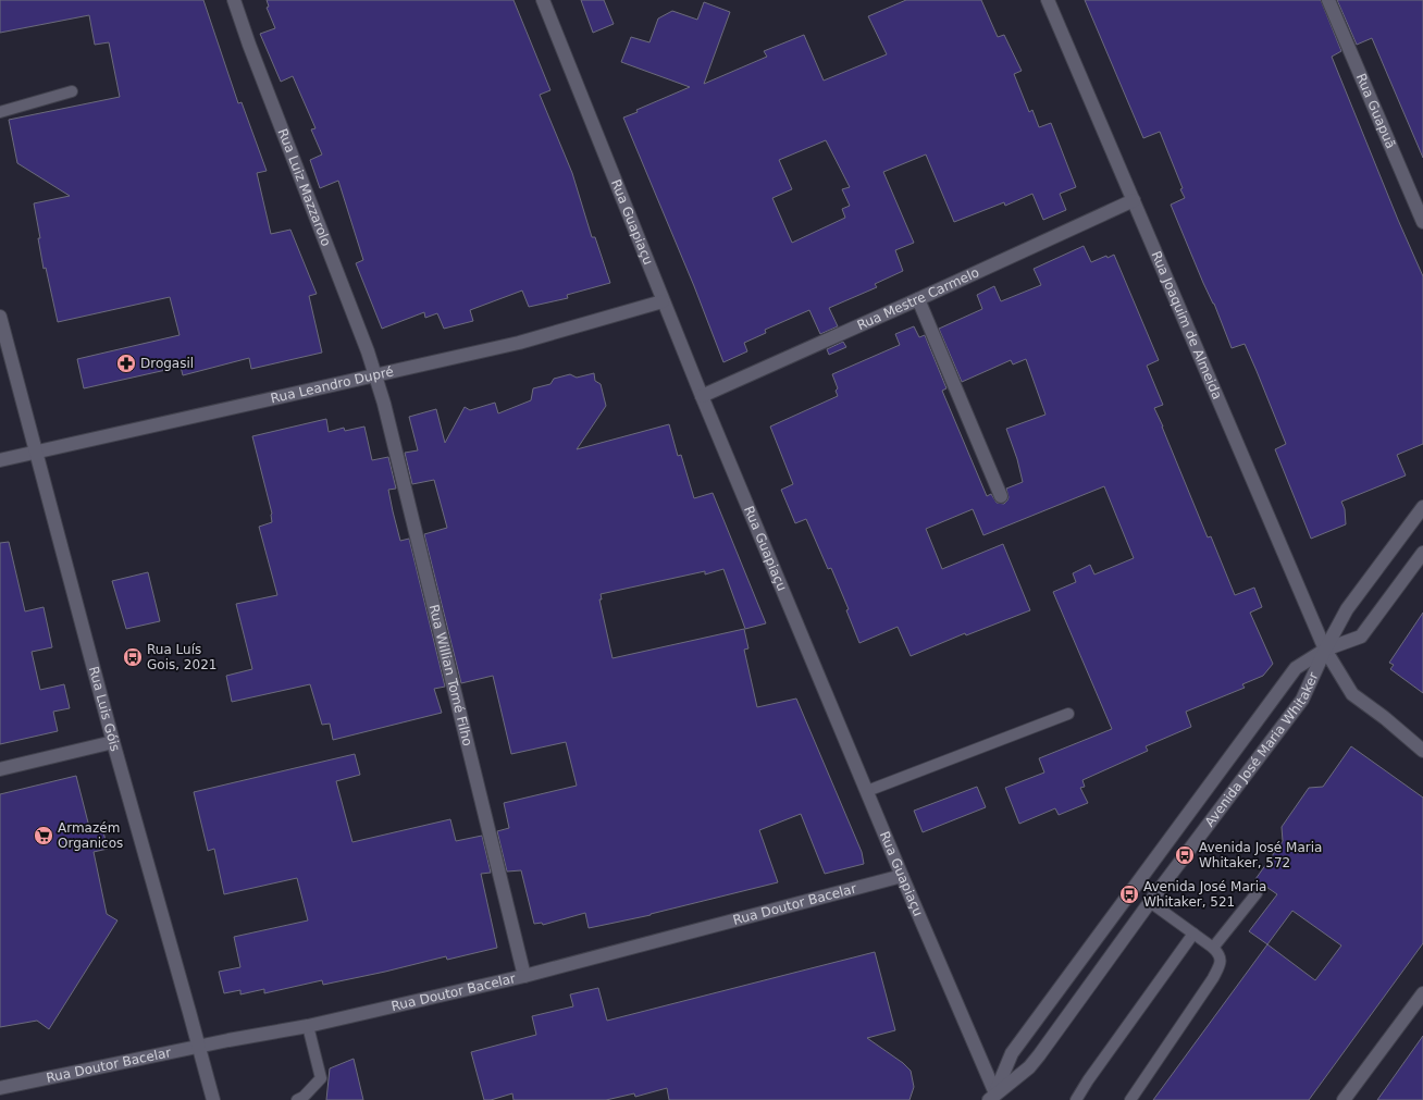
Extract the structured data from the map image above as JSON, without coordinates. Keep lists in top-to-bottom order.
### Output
{
  "streets": {
    "street": [
      "Rua Guapuã",
      "Rua Luiz Mazzarolo",
      "Rua Guapiaçu",
      "Rua Mestre Carmelo",
      "Rua Joaquim de Almeida",
      "Rua Leandro Dupré",
      "Rua Willian Tomé Filho",
      "Rua Luis Góis",
      "Avenida José Maria Whitaker",
      "Rua Doutor Bacelar"
    ]
  },
  "crossings": [
    ["Rua Luiz Mazzarolo", "Rua Leandro Dupré"],
    ["Rua Luiz Mazzarolo", "Rua Willian Tomé Filho"],
    ["Rua Guapiaçu", "Rua Mestre Carmelo"],
    ["Rua Guapiaçu", "Rua Leandro Dupré"],
    ["Rua Guapiaçu", "Avenida José Maria Whitaker"],
    ["Rua Guapiaçu", "Rua Doutor Bacelar"],
    ["Rua Mestre Carmelo", "Rua Joaquim de Almeida"],
    ["Rua Joaquim de Almeida", "Avenida José Maria Whitaker"],
    ["Rua Leandro Dupré", "Rua Willian Tomé Filho"],
    ["Rua Leandro Dupré", "Rua Luis Góis"],
    ["Rua Willian Tomé Filho", "Rua Doutor Bacelar"],
    ["Rua Luis Góis", "Rua Doutor Bacelar"]
  ],
  "places": {
    "pharmacy": ["Drogasil"],
    "bus stop": ["Rua Luís Gois, 2021", "Avenida José Maria Whitaker, 572", "Avenida José Maria Whitaker, 521"],
    "supermarket": ["Armazém Organicos"]
  }
}
